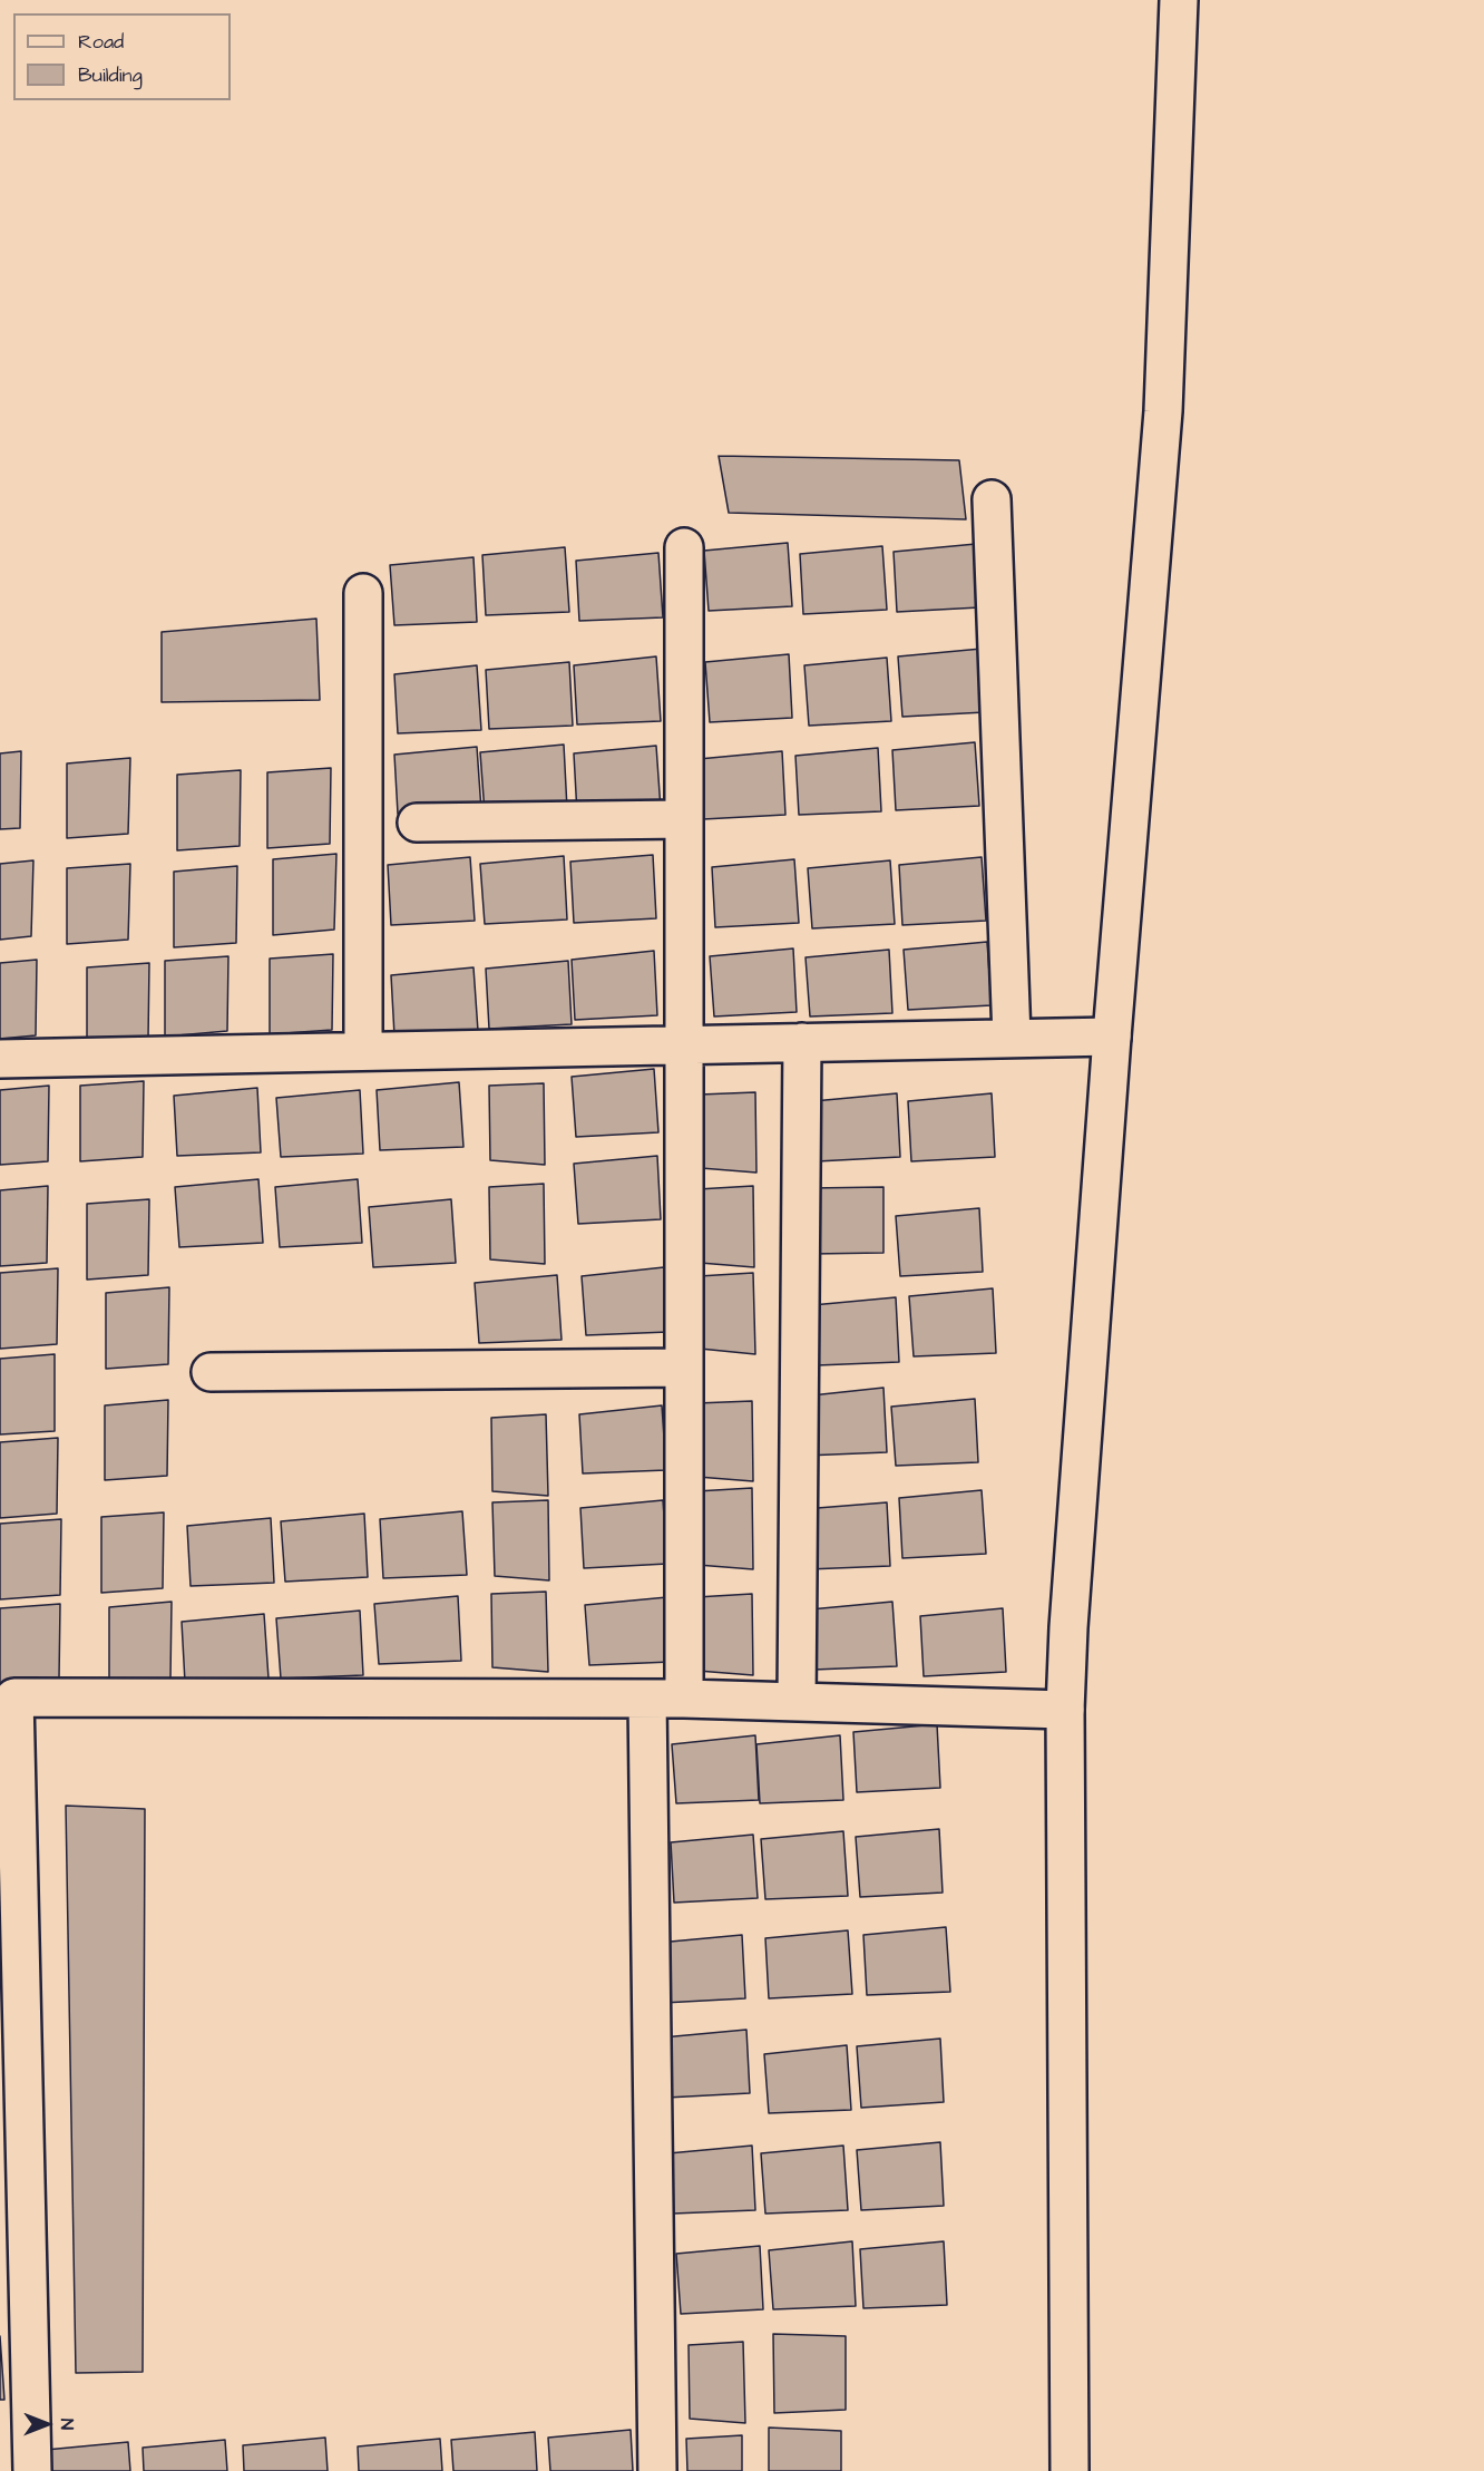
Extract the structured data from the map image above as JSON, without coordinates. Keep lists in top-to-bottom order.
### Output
{
  "legend": ["Road", "Building"],
  "north": "right"
}
